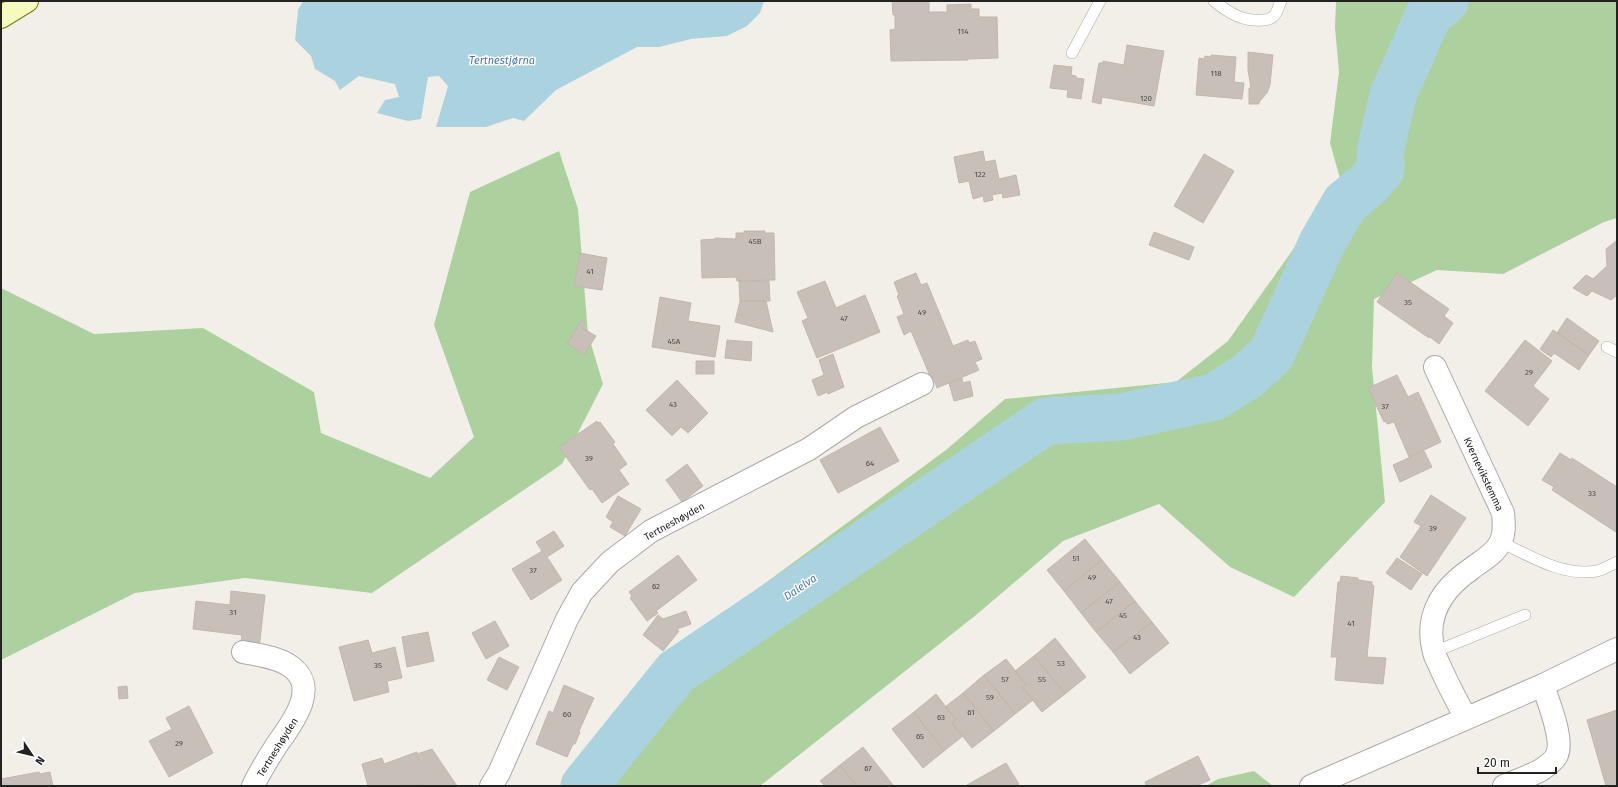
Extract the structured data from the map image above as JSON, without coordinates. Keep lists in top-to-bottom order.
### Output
{
  "streets": {
    "street": ["Kvernevikstemma", "Tertneshøyden"]
  },
  "water": ["Tertnestjørna", "Dalelva"],
  "house_numbers": [
    "114",
    "118",
    "120",
    "122",
    "45B",
    "41",
    "35",
    "49",
    "47",
    "45A",
    "29",
    "43",
    "37",
    "39",
    "64",
    "33",
    "39",
    "51",
    "37",
    "49",
    "62",
    "47",
    "31",
    "45",
    "41",
    "43",
    "53",
    "35",
    "57",
    "55",
    "59",
    "61",
    "60",
    "63",
    "65",
    "29",
    "67"
  ],
  "scale_bar": "20 m",
  "north": "bottom right"
}
